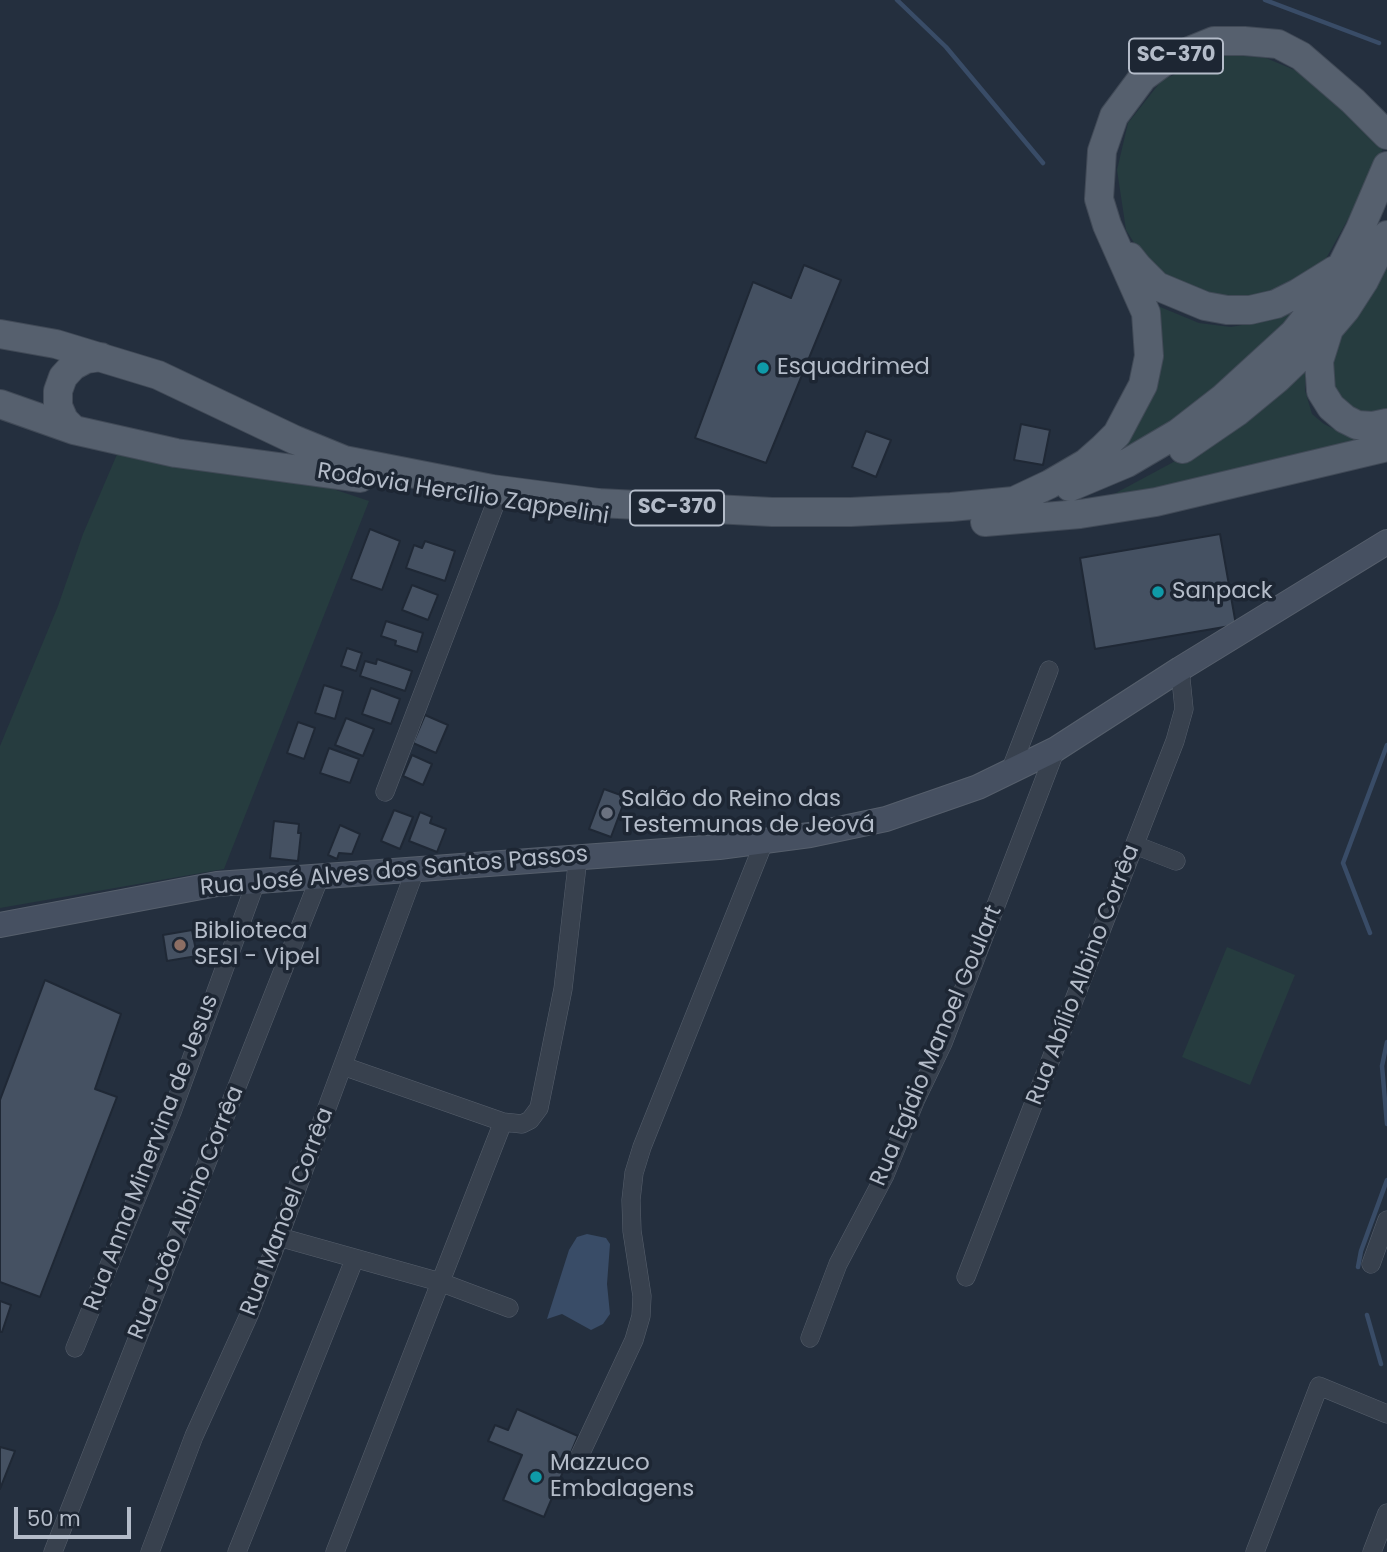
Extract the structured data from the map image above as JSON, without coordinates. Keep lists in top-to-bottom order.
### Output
{
  "streets": {
    "main road": ["SC-370", "Rodovia Hercílio Zappelini"],
    "street": [
      "Rua José Alves dos Santos Passos",
      "Rua Abílio Albino Corrêa",
      "Rua Egídio Manoel Goulart",
      "Rua Anna Minervina de Jesus",
      "Rua Manoel Corrêa",
      "Rua João Albino Corrêa"
    ]
  },
  "crossings": [
    ["SC-370", "Rodovia Hercílio Zappelini"],
    ["Rua José Alves dos Santos Passos", "Rua Abílio Albino Corrêa"],
    ["Rua José Alves dos Santos Passos", "Rua Egídio Manoel Goulart"],
    ["Rua José Alves dos Santos Passos", "Rua Anna Minervina de Jesus"],
    ["Rua José Alves dos Santos Passos", "Rua Manoel Corrêa"],
    ["Rua José Alves dos Santos Passos", "Rua João Albino Corrêa"]
  ],
  "places": [
    "Esquadrimed",
    "Sanpack",
    "Salão do Reino das Testemunas de Jeová",
    "Biblioteca SESI - Vipel",
    "Mazzuco Embalagens"
  ],
  "scale_bar": "50 m"
}
